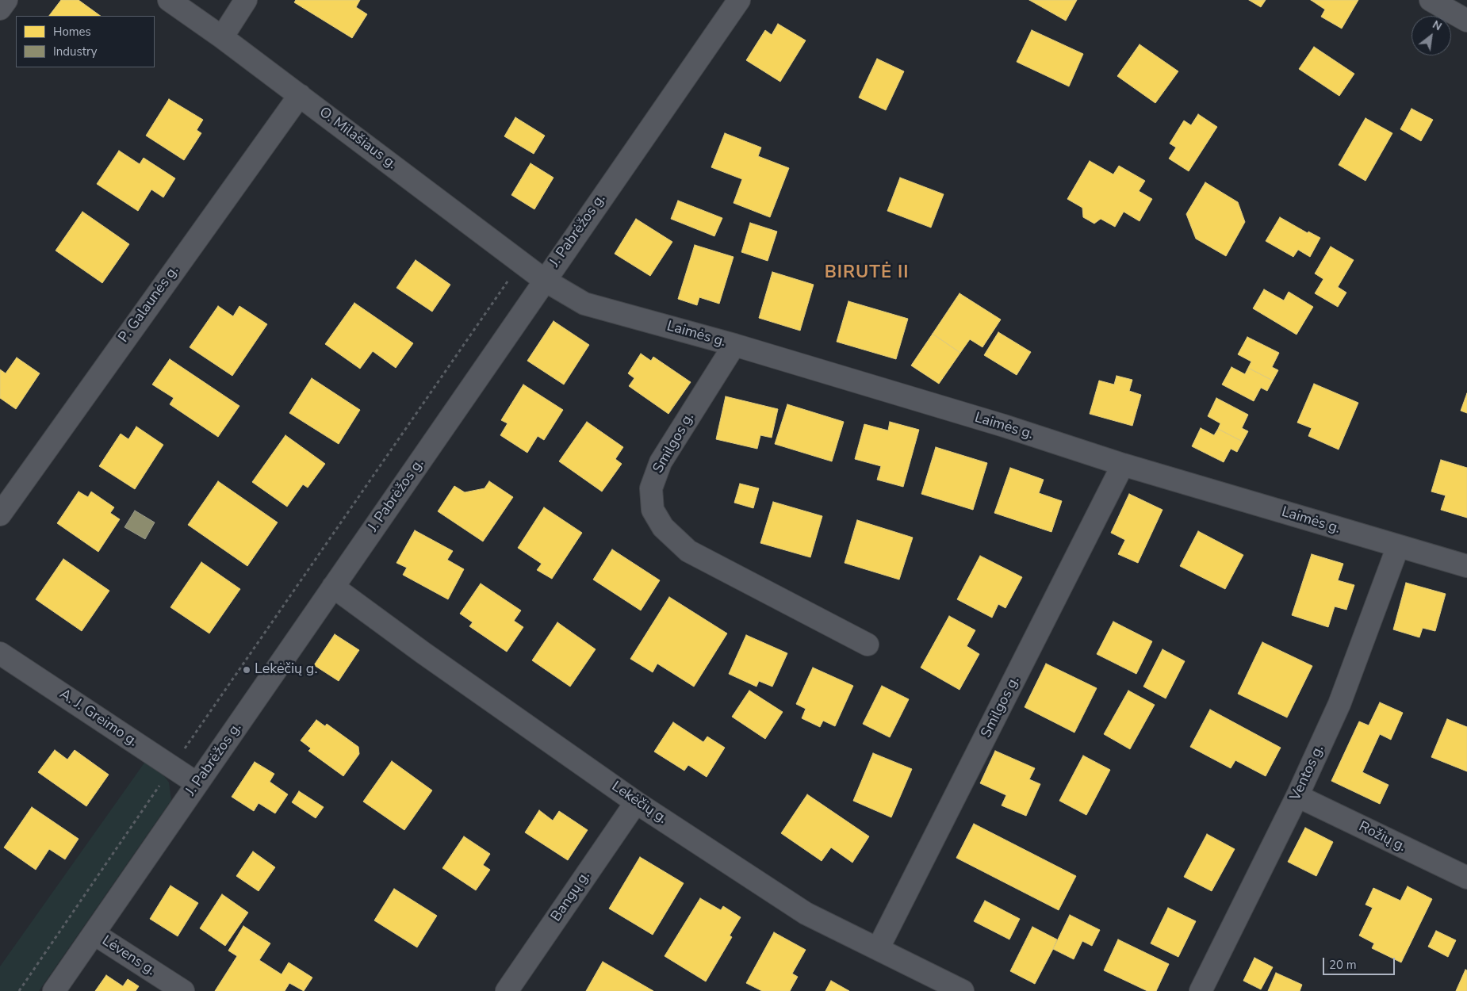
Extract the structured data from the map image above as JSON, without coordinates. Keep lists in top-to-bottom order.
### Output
{
  "streets": {
    "street": [
      "O. Milašiaus g.",
      "J. Pabrėžos g.",
      "P. Galaunės g.",
      "Laimės g.",
      "Smilgos g.",
      "A. J. Greimo g.",
      "Ventos g.",
      "Lekėčių g.",
      "Rožių g.",
      "Bangų g.",
      "Lėvens g."
    ]
  },
  "crossings": [
    ["O. Milašiaus g.", "J. Pabrėžos g."],
    ["O. Milašiaus g.", "P. Galaunės g."],
    ["O. Milašiaus g.", "Laimės g."],
    ["J. Pabrėžos g.", "Laimės g."],
    ["J. Pabrėžos g.", "A. J. Greimo g."],
    ["J. Pabrėžos g.", "Lekėčių g."],
    ["J. Pabrėžos g.", "Lėvens g."],
    ["Laimės g.", "Smilgos g."],
    ["Laimės g.", "Ventos g."],
    ["Smilgos g.", "Lekėčių g."],
    ["Ventos g.", "Rožių g."],
    ["Lekėčių g.", "Bangų g."]
  ],
  "districts": ["BIRUTĖ II"],
  "places": ["Lekėčių g."],
  "legend": ["Homes", "Industry"],
  "scale_bar": "20 m",
  "north": "top right"
}
